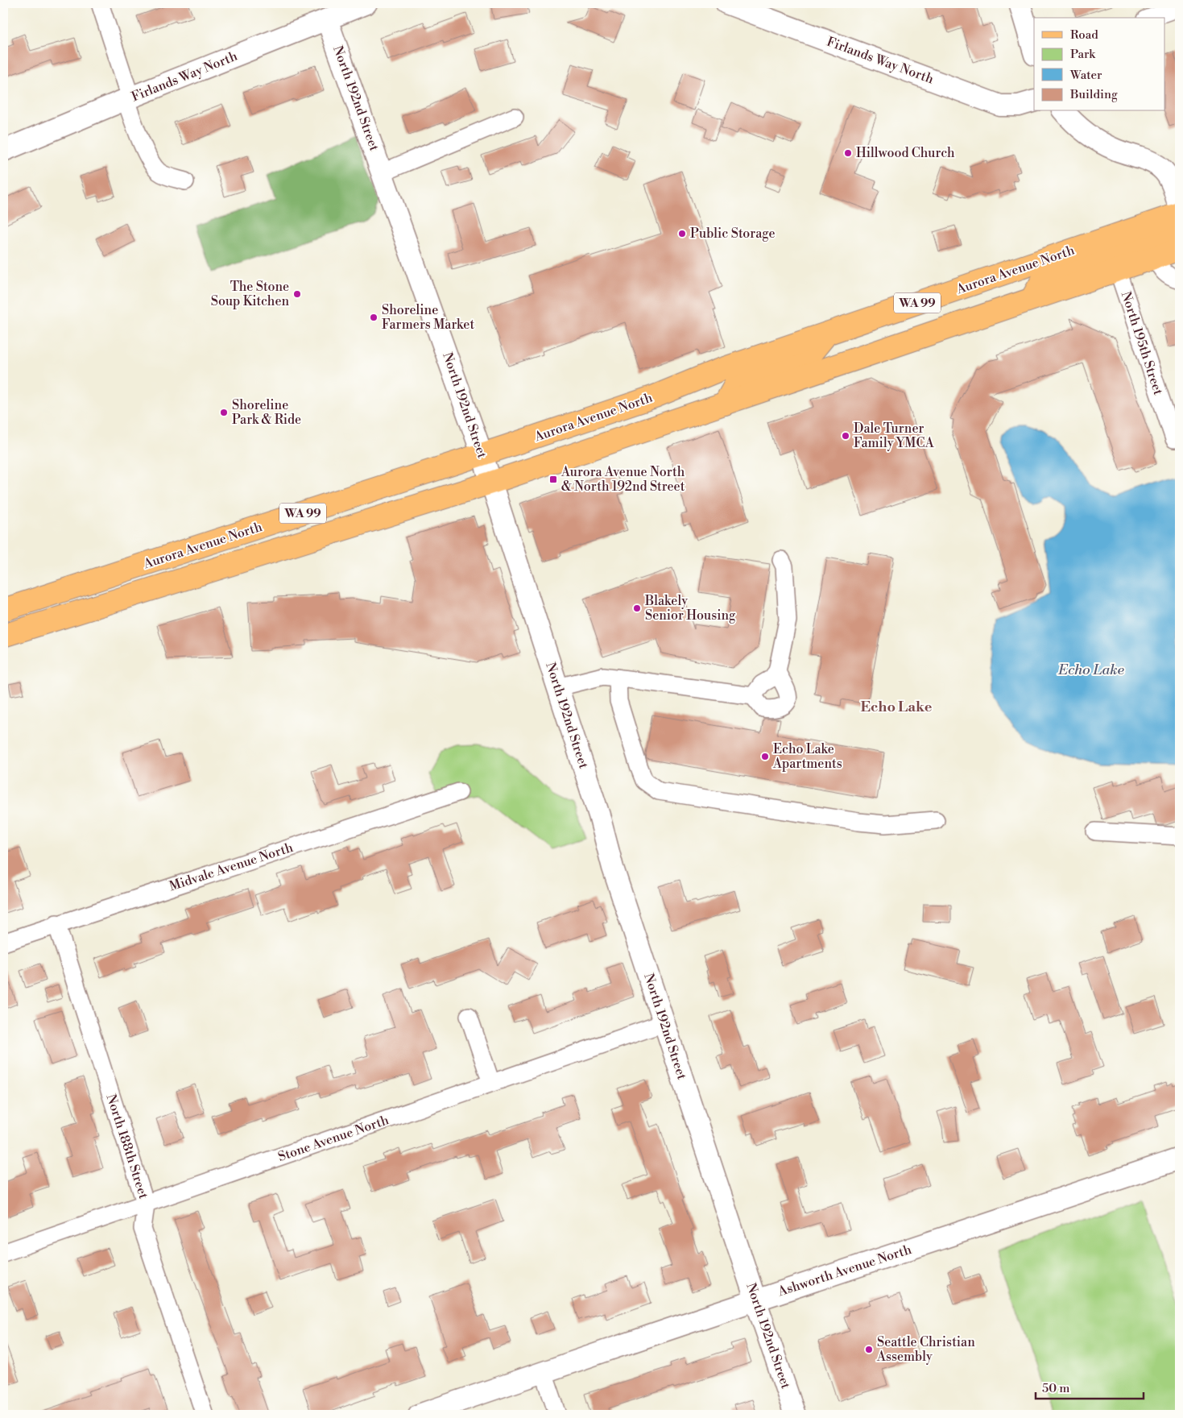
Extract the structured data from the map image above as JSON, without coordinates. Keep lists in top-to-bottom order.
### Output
{
  "streets": {
    "main road": ["Aurora Avenue North", "WA 99"],
    "street": [
      "Firlands Way North",
      "North 192nd Street",
      "North 195th Street",
      "Midvale Avenue North",
      "Stone Avenue North",
      "North 188th Street",
      "Ashworth Avenue North"
    ]
  },
  "crossings": [
    ["Firlands Way North", "North 192nd Street"],
    ["North 192nd Street", "Aurora Avenue North"],
    ["North 192nd Street", "Stone Avenue North"],
    ["North 192nd Street", "Ashworth Avenue North"],
    ["Aurora Avenue North", "North 195th Street"],
    ["Midvale Avenue North", "North 188th Street"],
    ["Stone Avenue North", "North 188th Street"]
  ],
  "districts": ["Echo Lake"],
  "water": ["Echo Lake"],
  "places": {
    "other": [
      "Hillwood Church",
      "Public Storage",
      "The Stone Soup Kitchen",
      "Shoreline Farmers Market",
      "Shoreline Park & Ride",
      "Dale Turner Family YMCA",
      "Blakely Senior Housing",
      "Echo Lake Apartments",
      "Seattle Christian Assembly"
    ],
    "transit": ["Aurora Avenue North & North 192nd Street"]
  },
  "legend": [
    "Road",
    "Park",
    "Water",
    "Building"
  ],
  "scale_bar": "50 m"
}
